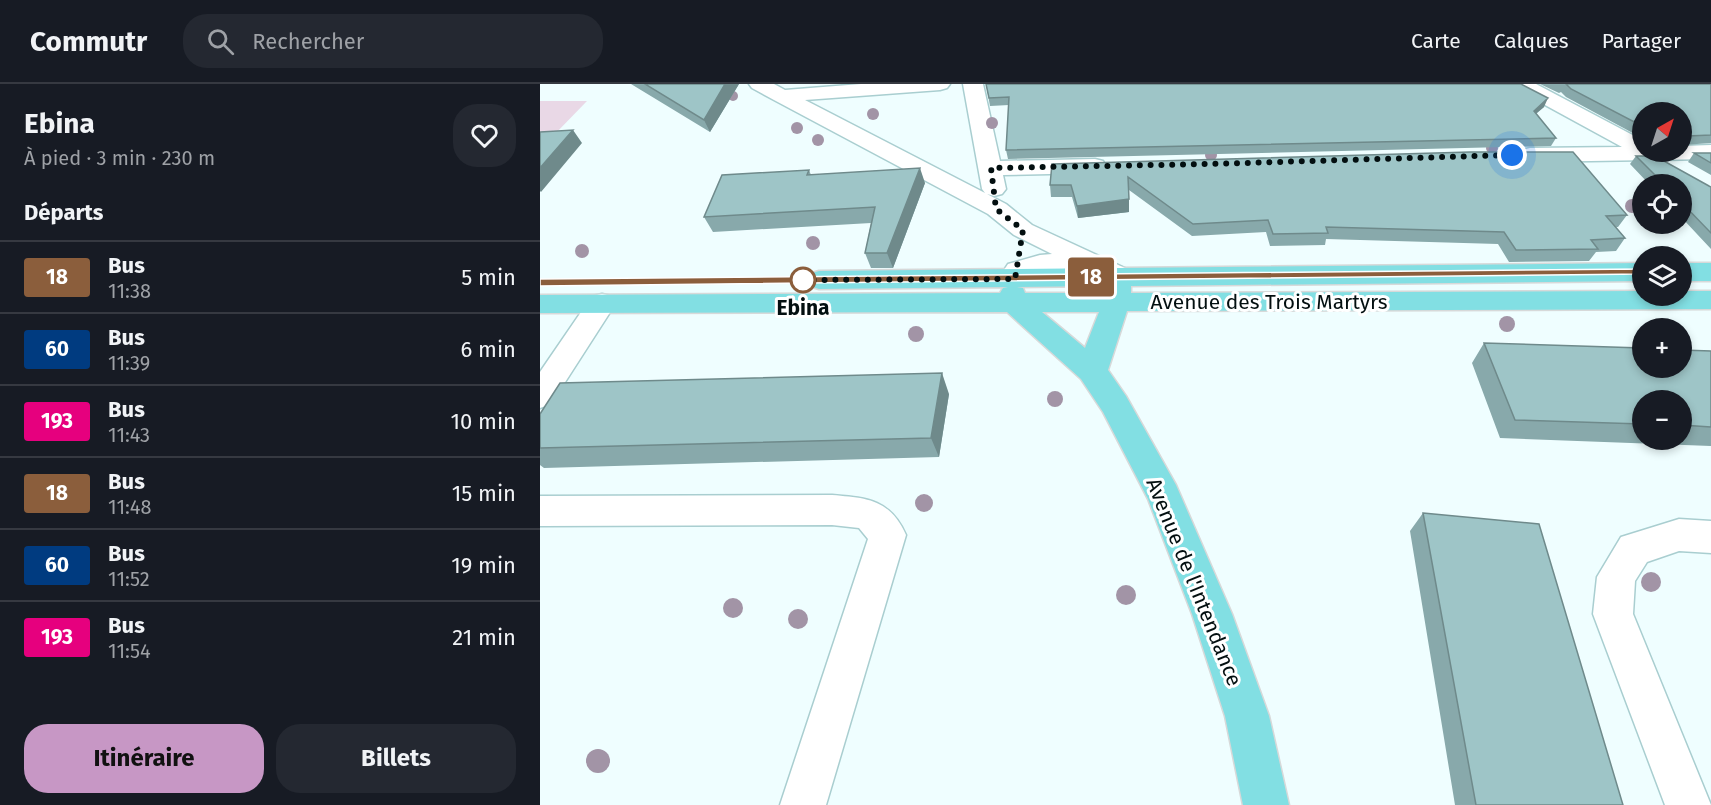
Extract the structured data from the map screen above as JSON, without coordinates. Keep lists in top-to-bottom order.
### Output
{
  "streets": {
    "main road": ["Avenue des Trois Martyrs", "Avenue de l'Intendance"]
  },
  "crossings": [
    ["Avenue des Trois Martyrs", "Avenue de l'Intendance"]
  ],
  "places": ["Ebina"],
  "lines": ["bus line 18"],
  "north": "top right",
  "page": {
    "header": "Commutr",
    "search": "Rechercher",
    "nav": ["Carte", "Calques", "Partager"],
    "heading": [
      ["Ebina", "À pied · 3 min · 230 m"],
      "Départs"
    ],
    "on_map": "18",
    "map_buttons": ["+", "−"],
    "list": [
      {
        "mark": "18",
        "name": "Bus",
        "note": "11:38",
        "value": "5 min"
      },
      {
        "mark": "60",
        "name": "Bus",
        "note": "11:39",
        "value": "6 min"
      },
      {
        "mark": "193",
        "name": "Bus",
        "note": "11:43",
        "value": "10 min"
      },
      {
        "mark": "18",
        "name": "Bus",
        "note": "11:48",
        "value": "15 min"
      },
      {
        "mark": "60",
        "name": "Bus",
        "note": "11:52",
        "value": "19 min"
      },
      {
        "mark": "193",
        "name": "Bus",
        "note": "11:54",
        "value": "21 min"
      }
    ],
    "buttons": ["Itinéraire", "Billets"]
  }
}
